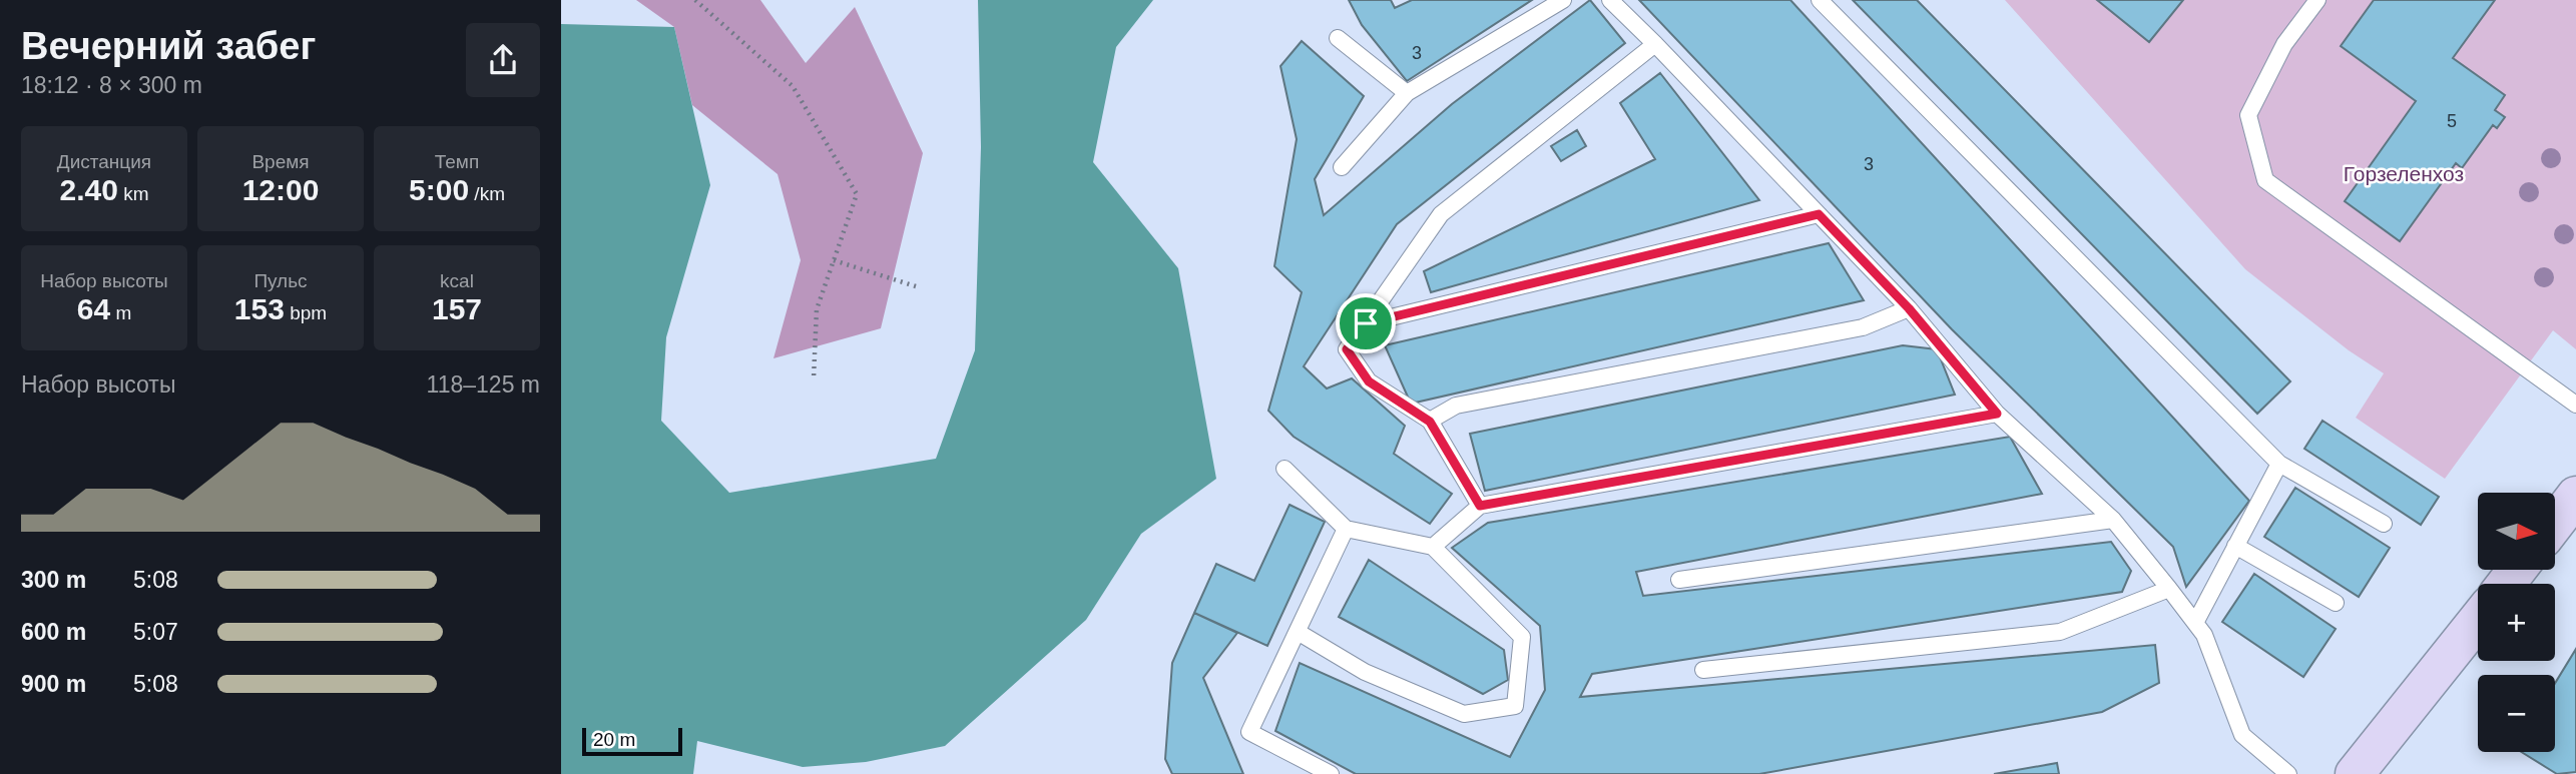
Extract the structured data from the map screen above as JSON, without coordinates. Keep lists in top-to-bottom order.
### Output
{
  "parks": ["Горзеленхоз"],
  "house_numbers": ["3", "5", "3"],
  "scale_bar": "20 m",
  "north": "right",
  "page": {
    "heading": ["Вечерний забег", "18:12 · 8 × 300 m"],
    "stats": [
      ["Дистанция", "2.40 km"],
      ["Время", "12:00"],
      ["Темп", "5:00 /km"],
      ["Набор высоты", "64 m"],
      ["Пульс", "153 bpm"],
      ["kcal", "157"]
    ],
    "chart": ["Набор высоты", "118–125 m"],
    "map_buttons": ["+", "−"],
    "list": [
      {
        "name": "300 m",
        "note": "5:08"
      },
      {
        "name": "600 m",
        "note": "5:07"
      },
      {
        "name": "900 m",
        "note": "5:08"
      }
    ],
    "scale": "20 m"
  }
}
